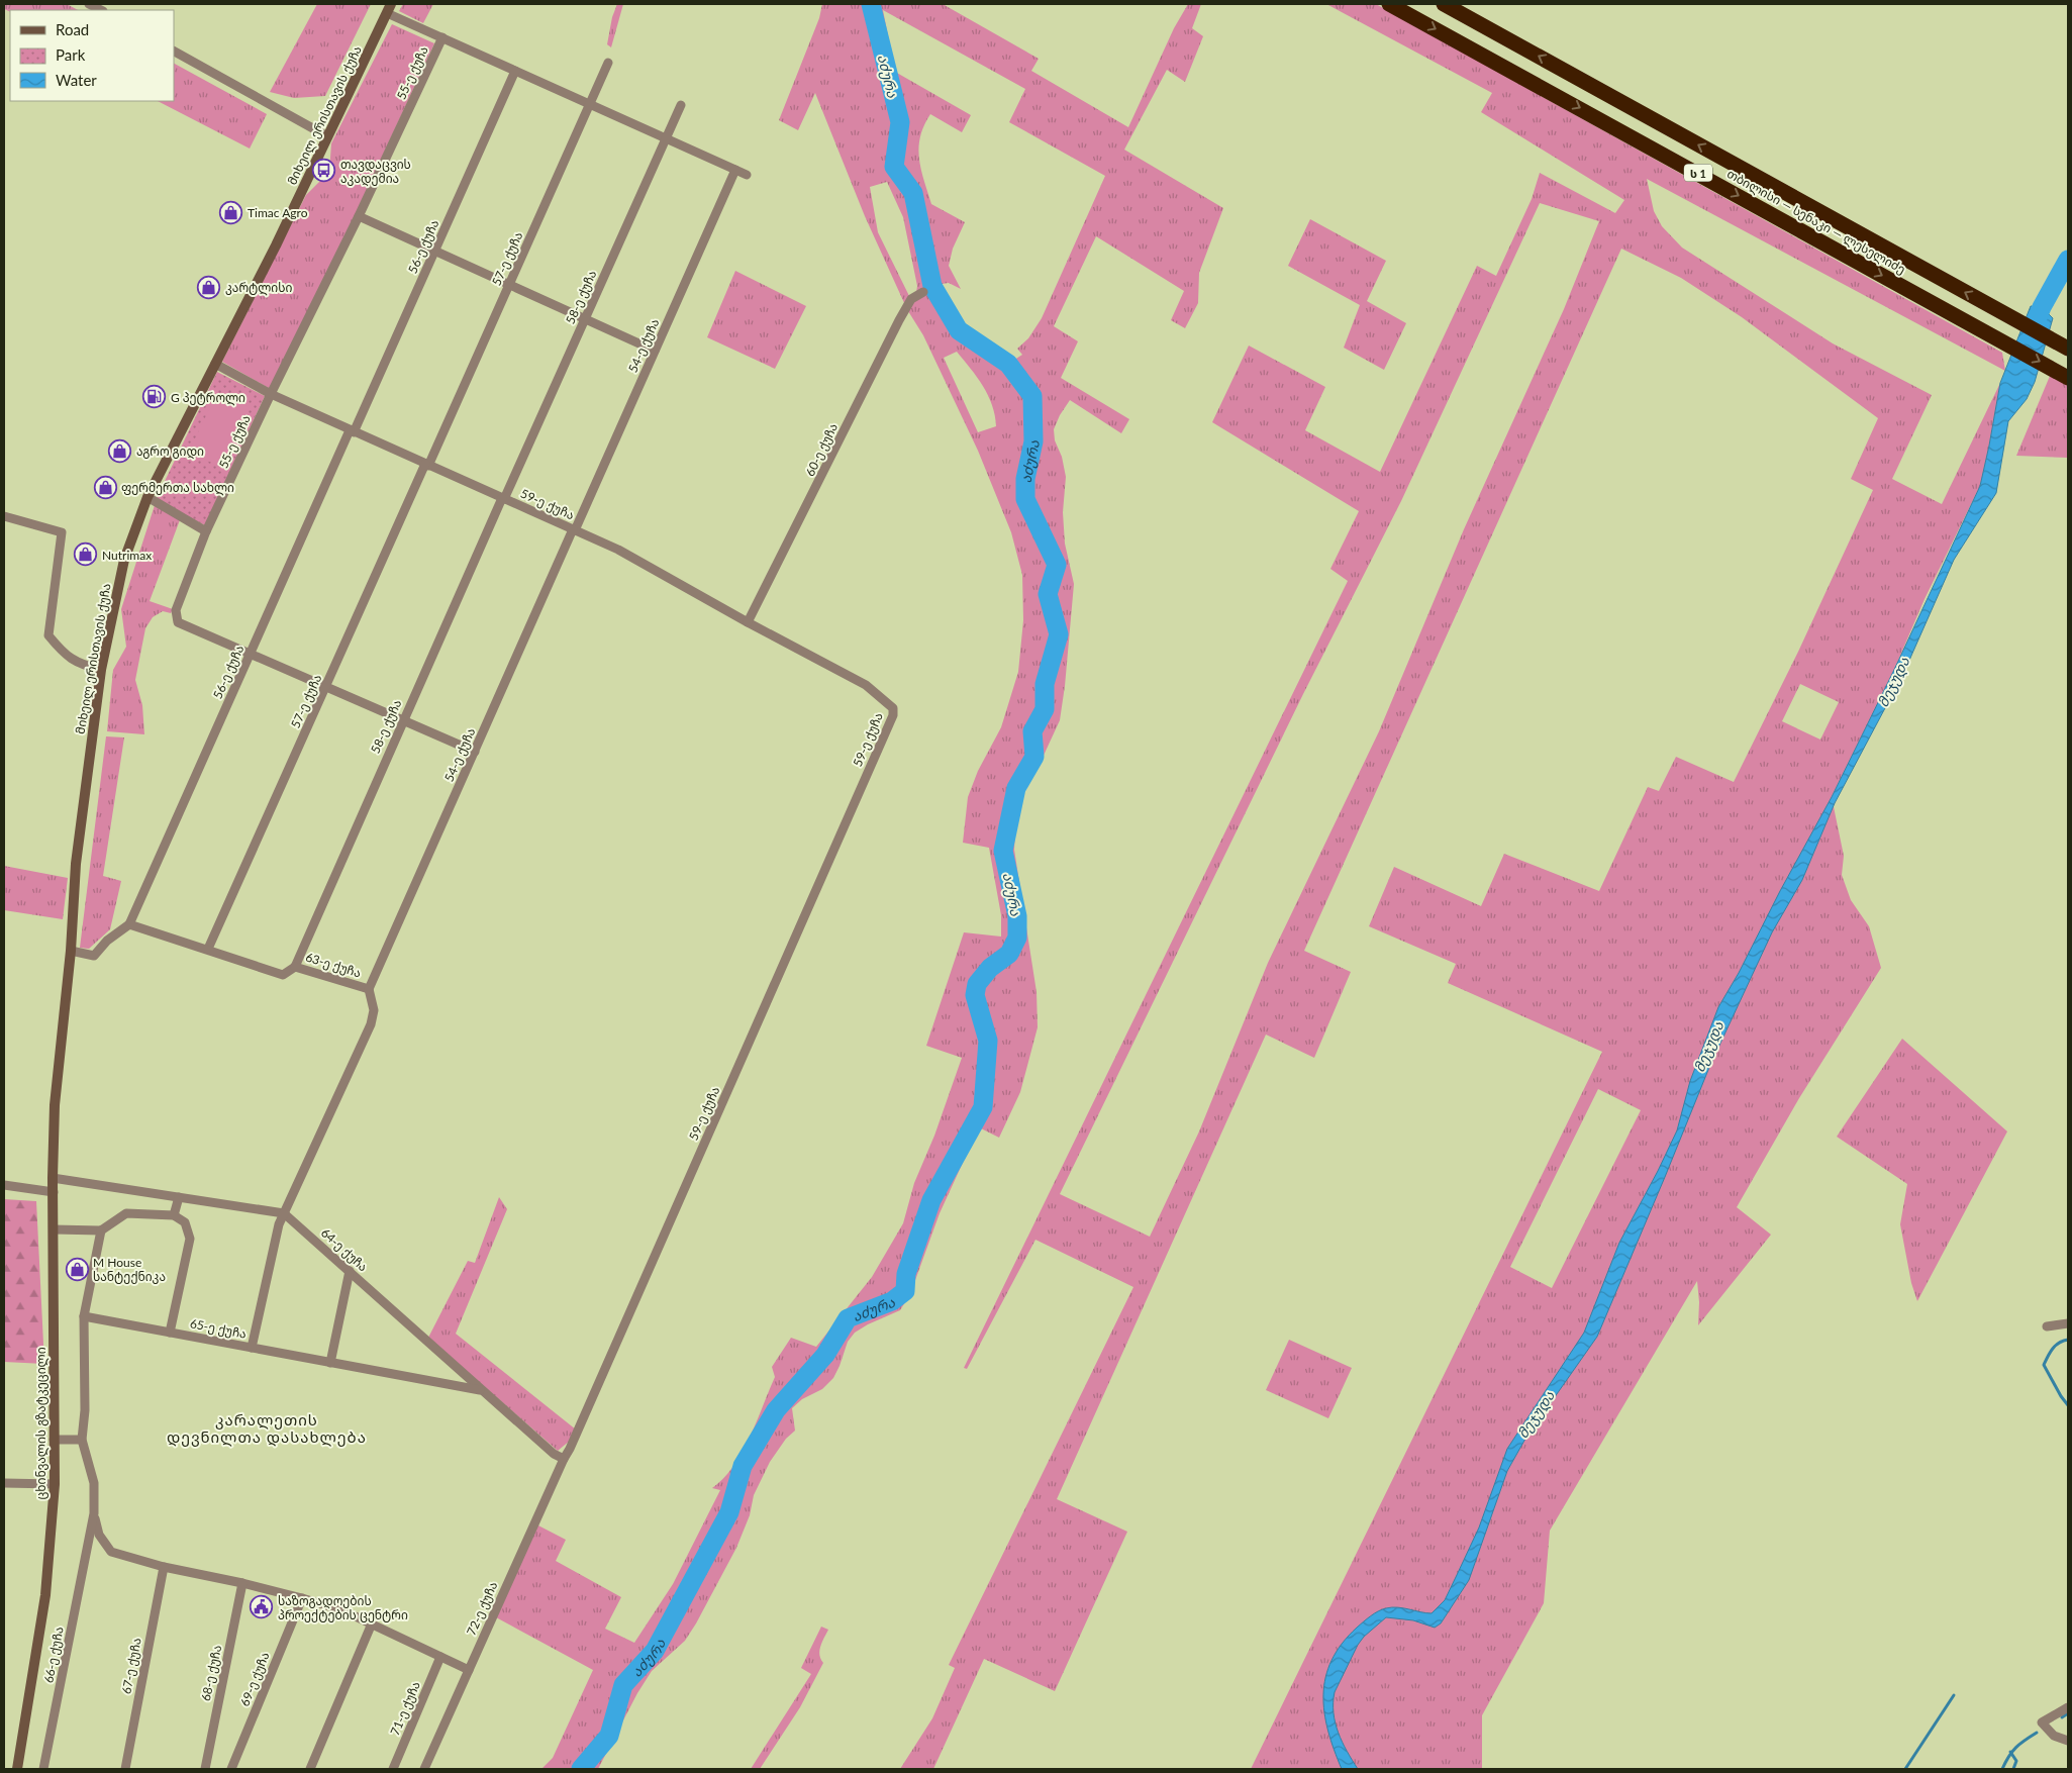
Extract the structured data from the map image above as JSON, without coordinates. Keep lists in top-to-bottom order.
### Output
{
  "streets": {
    "highway": ["ს 1", "თბილისი — სენაკი — ლესელიძე"],
    "main road": ["მიხეილ ერისთავის ქუჩა", "ცხინვალის გზატკეცილი"],
    "street": [
      "55-ე ქუჩა",
      "56-ე ქუჩა",
      "57-ე ქუჩა",
      "58-ე ქუჩა",
      "54-ე ქუჩა",
      "60-ე ქუჩა",
      "59-ე ქუჩა",
      "63-ე ქუჩა",
      "64-ე ქუჩა",
      "65-ე ქუჩა",
      "72-ე ქუჩა",
      "66-ე ქუჩა",
      "67-ე ქუჩა",
      "68-ე ქუჩა",
      "69-ე ქუჩა",
      "71-ე ქუჩა"
    ]
  },
  "crossings": [
    ["55-ე ქუჩა", "56-ე ქუჩა"],
    ["55-ე ქუჩა", "57-ე ქუჩა"],
    ["55-ე ქუჩა", "58-ე ქუჩა"],
    ["55-ე ქუჩა", "54-ე ქუჩა"],
    ["55-ე ქუჩა", "59-ე ქუჩა"],
    ["მიხეილ ერისთავის ქუჩა", "59-ე ქუჩა"],
    ["მიხეილ ერისთავის ქუჩა", "ცხინვალის გზატკეცილი"],
    ["56-ე ქუჩა", "59-ე ქუჩა"],
    ["56-ე ქუჩა", "63-ე ქუჩა"],
    ["57-ე ქუჩა", "59-ე ქუჩა"],
    ["57-ე ქუჩა", "63-ე ქუჩა"],
    ["58-ე ქუჩა", "59-ე ქუჩა"],
    ["58-ე ქუჩა", "63-ე ქუჩა"],
    ["54-ე ქუჩა", "59-ე ქუჩა"],
    ["54-ე ქუჩა", "63-ე ქუჩა"],
    ["60-ე ქუჩა", "59-ე ქუჩა"],
    ["59-ე ქუჩა", "72-ე ქუჩა"],
    ["63-ე ქუჩა", "64-ე ქუჩა"],
    ["63-ე ქუჩა", "65-ე ქუჩა"],
    ["64-ე ქუჩა", "65-ე ქუჩა"],
    ["64-ე ქუჩა", "72-ე ქუჩა"]
  ],
  "districts": ["კარალეთის დევნილთა დასახლება"],
  "water": ["აძურა", "მეჯუდა"],
  "places": {
    "bus stop": ["თავდაცვის აკადემია"],
    "shop": [
      "Timac Agro",
      "კარტლისი",
      "აგრო გიდი",
      "ფერმერთა სახლი",
      "Nutrimax",
      "M House სანტექნიკა"
    ],
    "fuel station": ["G პეტროლი"],
    "public building": ["საზოგადოების პროექტების ცენტრი"]
  },
  "legend": ["Road", "Park", "Water"]
}
